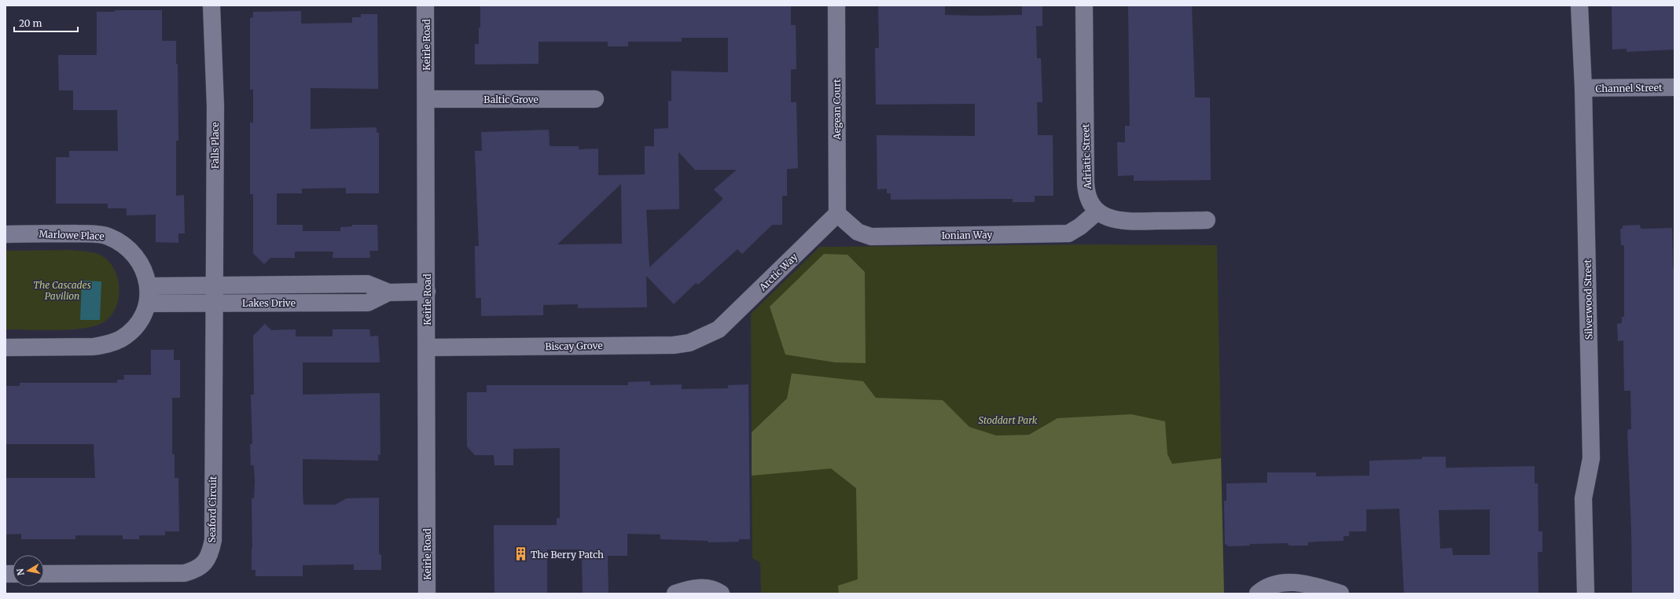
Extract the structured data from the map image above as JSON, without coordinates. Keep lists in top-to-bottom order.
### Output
{
  "streets": {
    "street": [
      "Keirle Road",
      "Channel Street",
      "Baltic Grove",
      "Aegean Court",
      "Falls Place",
      "Adriatic Street",
      "Marlowe Place",
      "Ionian Way",
      "Arctic Way",
      "Silverwood Street",
      "Lakes Drive",
      "Biscay Grove",
      "Seaford Circuit"
    ]
  },
  "crossings": [
    ["Keirle Road", "Baltic Grove"],
    ["Keirle Road", "Lakes Drive"],
    ["Keirle Road", "Biscay Grove"],
    ["Channel Street", "Silverwood Street"],
    ["Aegean Court", "Ionian Way"],
    ["Aegean Court", "Arctic Way"],
    ["Falls Place", "Lakes Drive"],
    ["Falls Place", "Seaford Circuit"],
    ["Adriatic Street", "Ionian Way"],
    ["Marlowe Place", "Lakes Drive"],
    ["Ionian Way", "Arctic Way"],
    ["Arctic Way", "Biscay Grove"],
    ["Lakes Drive", "Seaford Circuit"]
  ],
  "parks": ["The Cascades Pavilion", "Stoddart Park"],
  "places": {
    "building": ["The Berry Patch"]
  },
  "scale_bar": "20 m",
  "north": "left"
}
